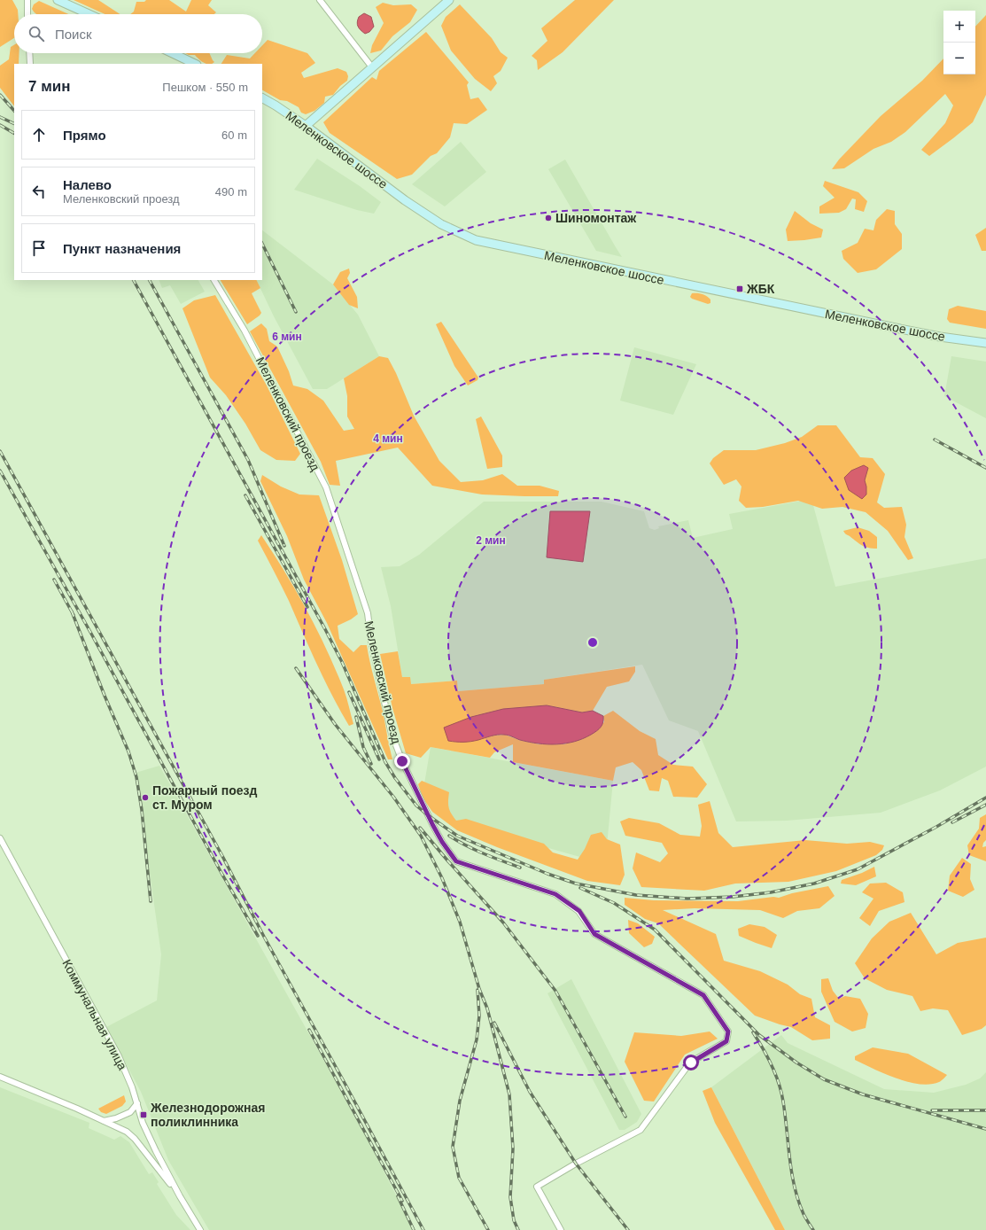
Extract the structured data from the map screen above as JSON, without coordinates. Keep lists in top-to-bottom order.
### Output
{
  "streets": {
    "main road": ["Меленковское шоссе"],
    "street": ["Меленковский проезд", "Коммунальная улица"]
  },
  "places": {
    "other": ["Шиномонтаж", "Пожарный поезд ст. Муром"],
    "transit": ["ЖБК", "Железнодорожная поликлинника"]
  },
  "page": {
    "map_buttons": ["+", "−"],
    "search": "Поиск",
    "heading": ["7 мин", "Пешком · 550 m"],
    "list": [
      ["Прямо", "60 m"],
      ["Налево", "Меленковский проезд", "490 m"],
      "Пункт назначения"
    ]
  },
  "rings": ["6 мин", "4 мин", "2 мин"]
}
